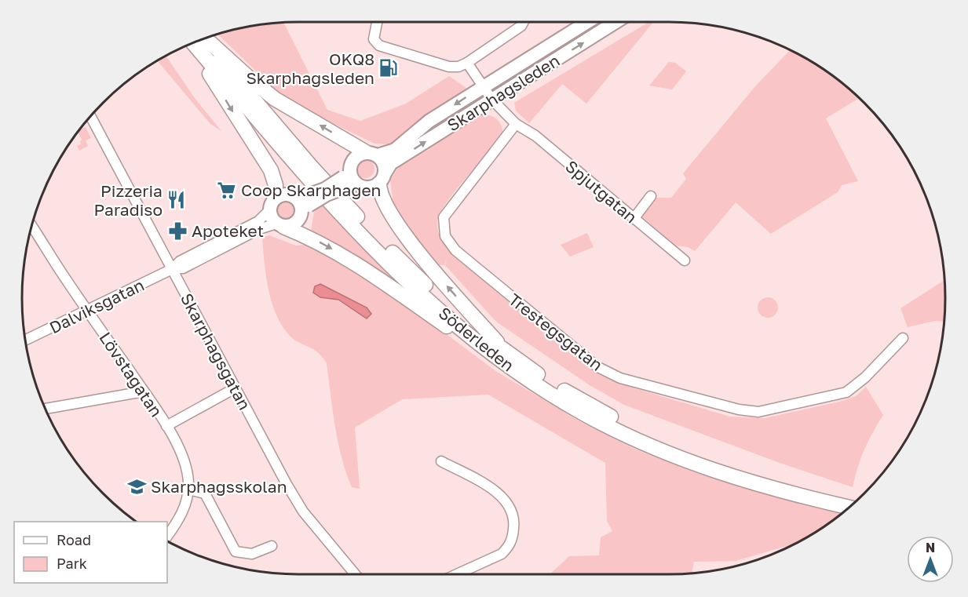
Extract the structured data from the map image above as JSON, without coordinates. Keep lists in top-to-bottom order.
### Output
{
  "streets": {
    "highway": ["Söderleden"],
    "main road": ["Skarphagsleden"],
    "street": [
      "Spjutgatan",
      "Dalviksgatan",
      "Trestegsgatan",
      "Skarphagsgatan",
      "Lövstagatan"
    ]
  },
  "crossings": [
    ["Spjutgatan", "Trestegsgatan"],
    ["Dalviksgatan", "Skarphagsgatan"],
    ["Dalviksgatan", "Lövstagatan"]
  ],
  "places": {
    "fuel station": ["OKQ8 Skarphagsleden"],
    "supermarket": ["Coop Skarphagen"],
    "restaurant": ["Pizzeria Paradiso"],
    "pharmacy": ["Apoteket"],
    "school or university": ["Skarphagsskolan"]
  },
  "legend": ["Road", "Park"],
  "north": "top"
}
